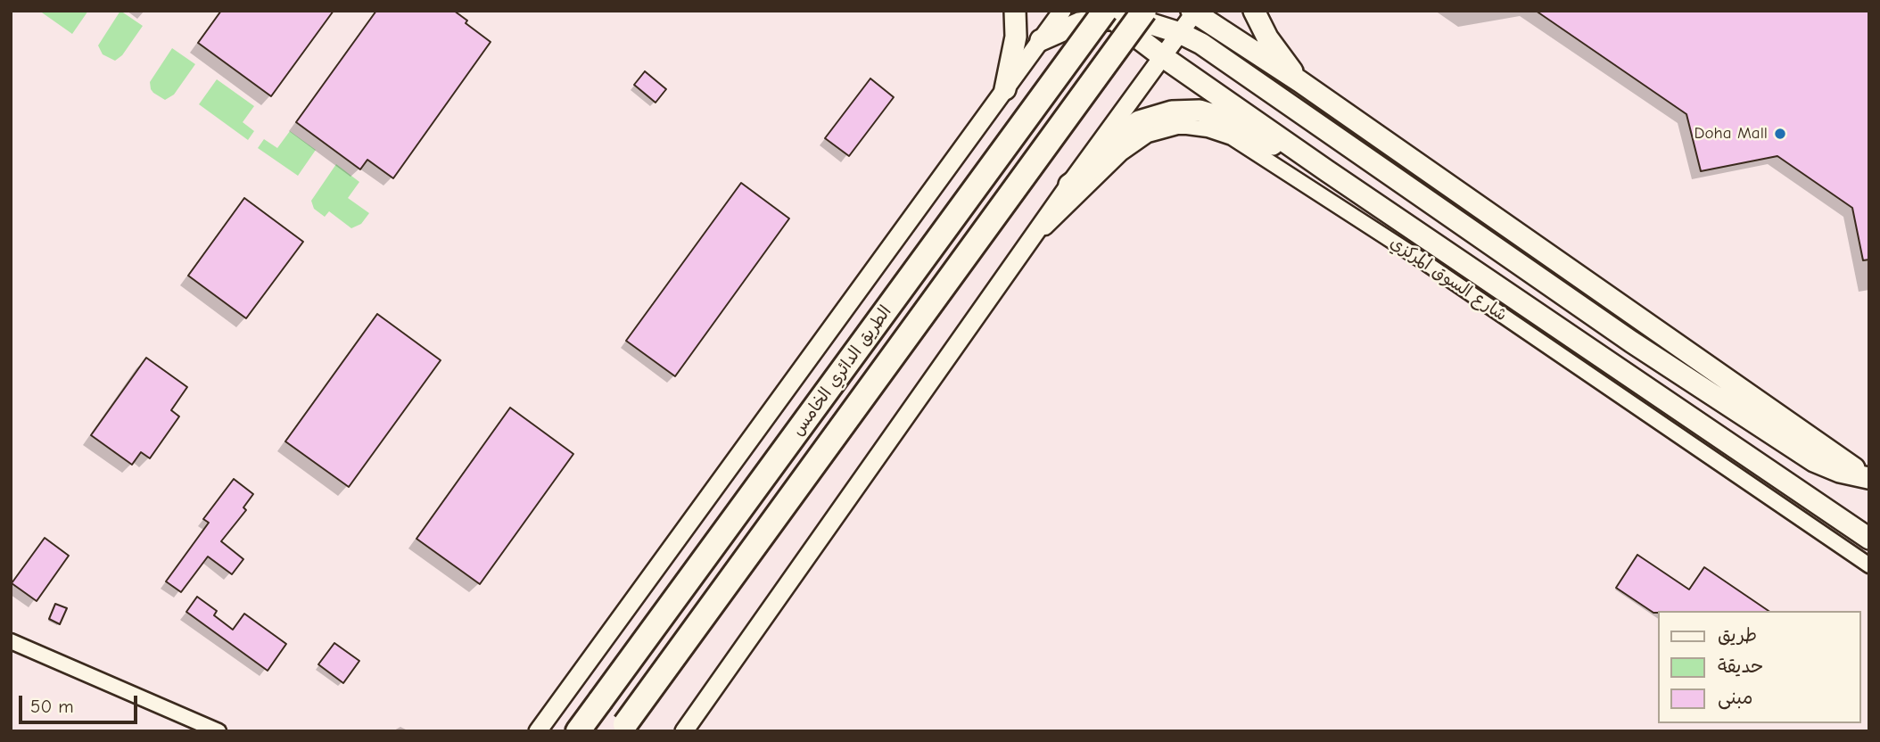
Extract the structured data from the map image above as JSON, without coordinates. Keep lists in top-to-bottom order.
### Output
{
  "streets": {
    "highway": ["الطريق الدائري الخامس"],
    "main road": ["شارع السوق المركزي"]
  },
  "crossings": [
    ["شارع السوق المركزي", "الطريق الدائري الخامس"]
  ],
  "places": ["Doha Mall"],
  "legend": ["طريق", "حديقة", "مبنى"],
  "scale_bar": "50 m"
}
